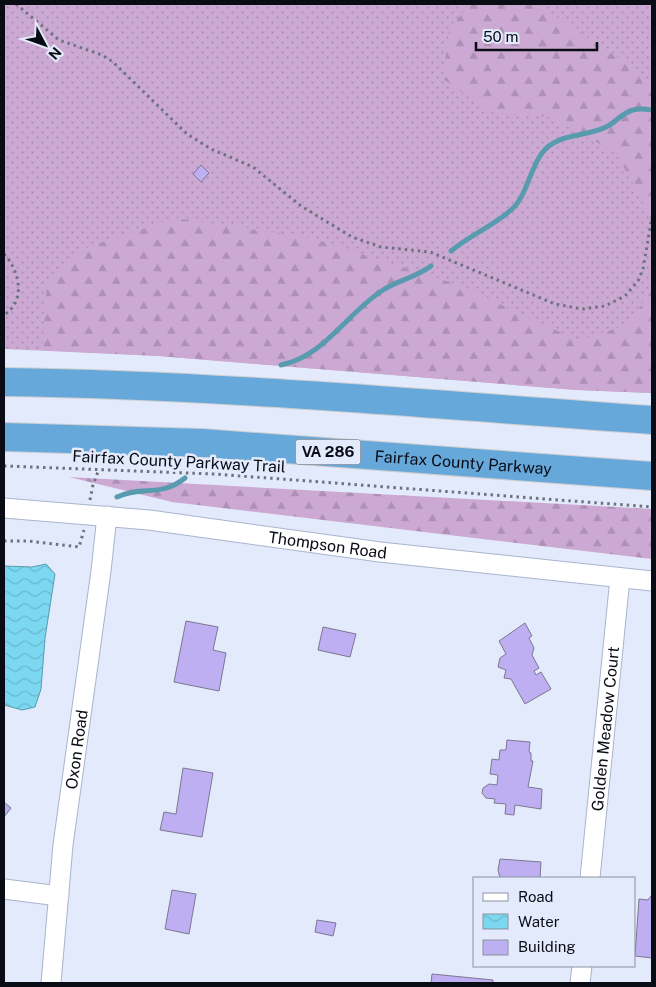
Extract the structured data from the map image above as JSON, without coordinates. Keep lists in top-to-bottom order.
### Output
{
  "streets": {
    "highway": ["VA 286", "Fairfax County Parkway"],
    "street": ["Thompson Road", "Golden Meadow Court", "Oxon Road"],
    "path": ["Fairfax County Parkway Trail"]
  },
  "crossings": [
    ["Thompson Road", "Golden Meadow Court"],
    ["Thompson Road", "Oxon Road"]
  ],
  "legend": ["Road", "Water", "Building"],
  "scale_bar": "50 m",
  "north": "bottom right"
}
